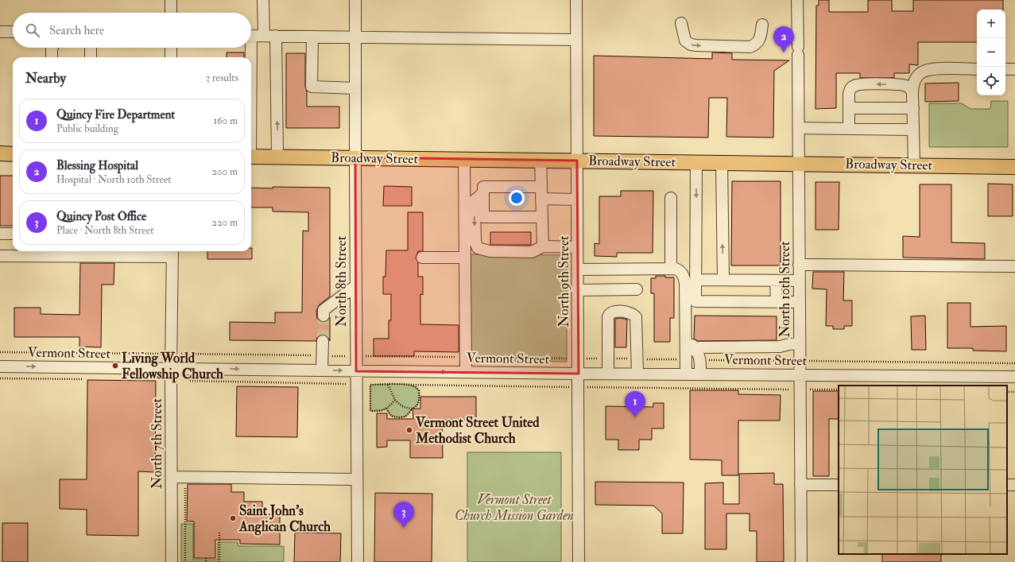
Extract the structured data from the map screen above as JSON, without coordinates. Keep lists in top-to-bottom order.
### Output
{
  "streets": {
    "main road": ["Broadway Street"],
    "street": [
      "North 8th Street",
      "North 9th Street",
      "North 10th Street",
      "Vermont Street",
      "North 7th Street"
    ]
  },
  "crossings": [
    ["Broadway Street", "North 8th Street"],
    ["Broadway Street", "North 9th Street"],
    ["Broadway Street", "North 10th Street"],
    ["North 8th Street", "Vermont Street"],
    ["North 9th Street", "Vermont Street"],
    ["North 10th Street", "Vermont Street"],
    ["Vermont Street", "North 7th Street"]
  ],
  "one_way": ["Vermont Street"],
  "parks": ["Vermont Street Church Mission Garden"],
  "places": ["Living World Fellowship Church", "Vermont Street United Methodist Church", "Saint John's Anglican Church"],
  "page": {
    "map_buttons": ["+", "−"],
    "search": "Search here",
    "pins": ["2", "1", "3"],
    "heading": ["Nearby", "3 results"],
    "list": [
      {
        "mark": "1",
        "name": "Quincy Fire Department",
        "note": "Public building",
        "value": "160 m"
      },
      {
        "mark": "2",
        "name": "Blessing Hospital",
        "note": "Hospital · North 10th Street",
        "value": "200 m"
      },
      {
        "mark": "3",
        "name": "Quincy Post Office",
        "note": "Place · North 8th Street",
        "value": "220 m"
      }
    ]
  }
}
